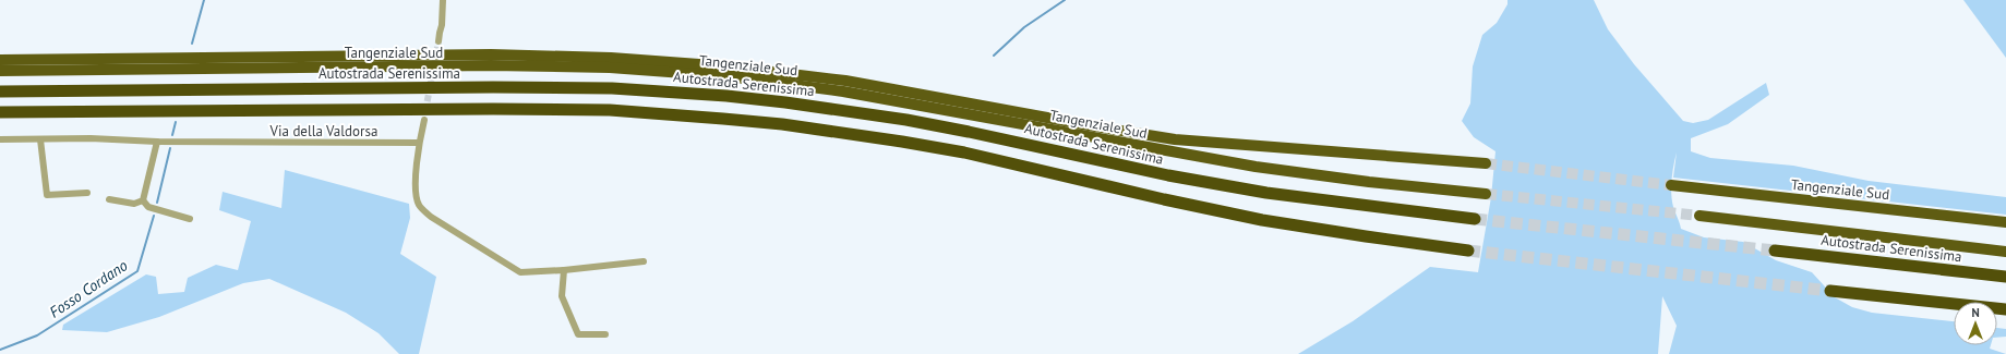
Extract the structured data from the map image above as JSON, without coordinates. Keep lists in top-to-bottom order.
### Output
{
  "streets": {
    "highway": ["Tangenziale Sud", "Autostrada Serenissima"],
    "street": ["Via della Valdorsa"]
  },
  "water": ["Fosso Cordano"],
  "north": "top"
}
